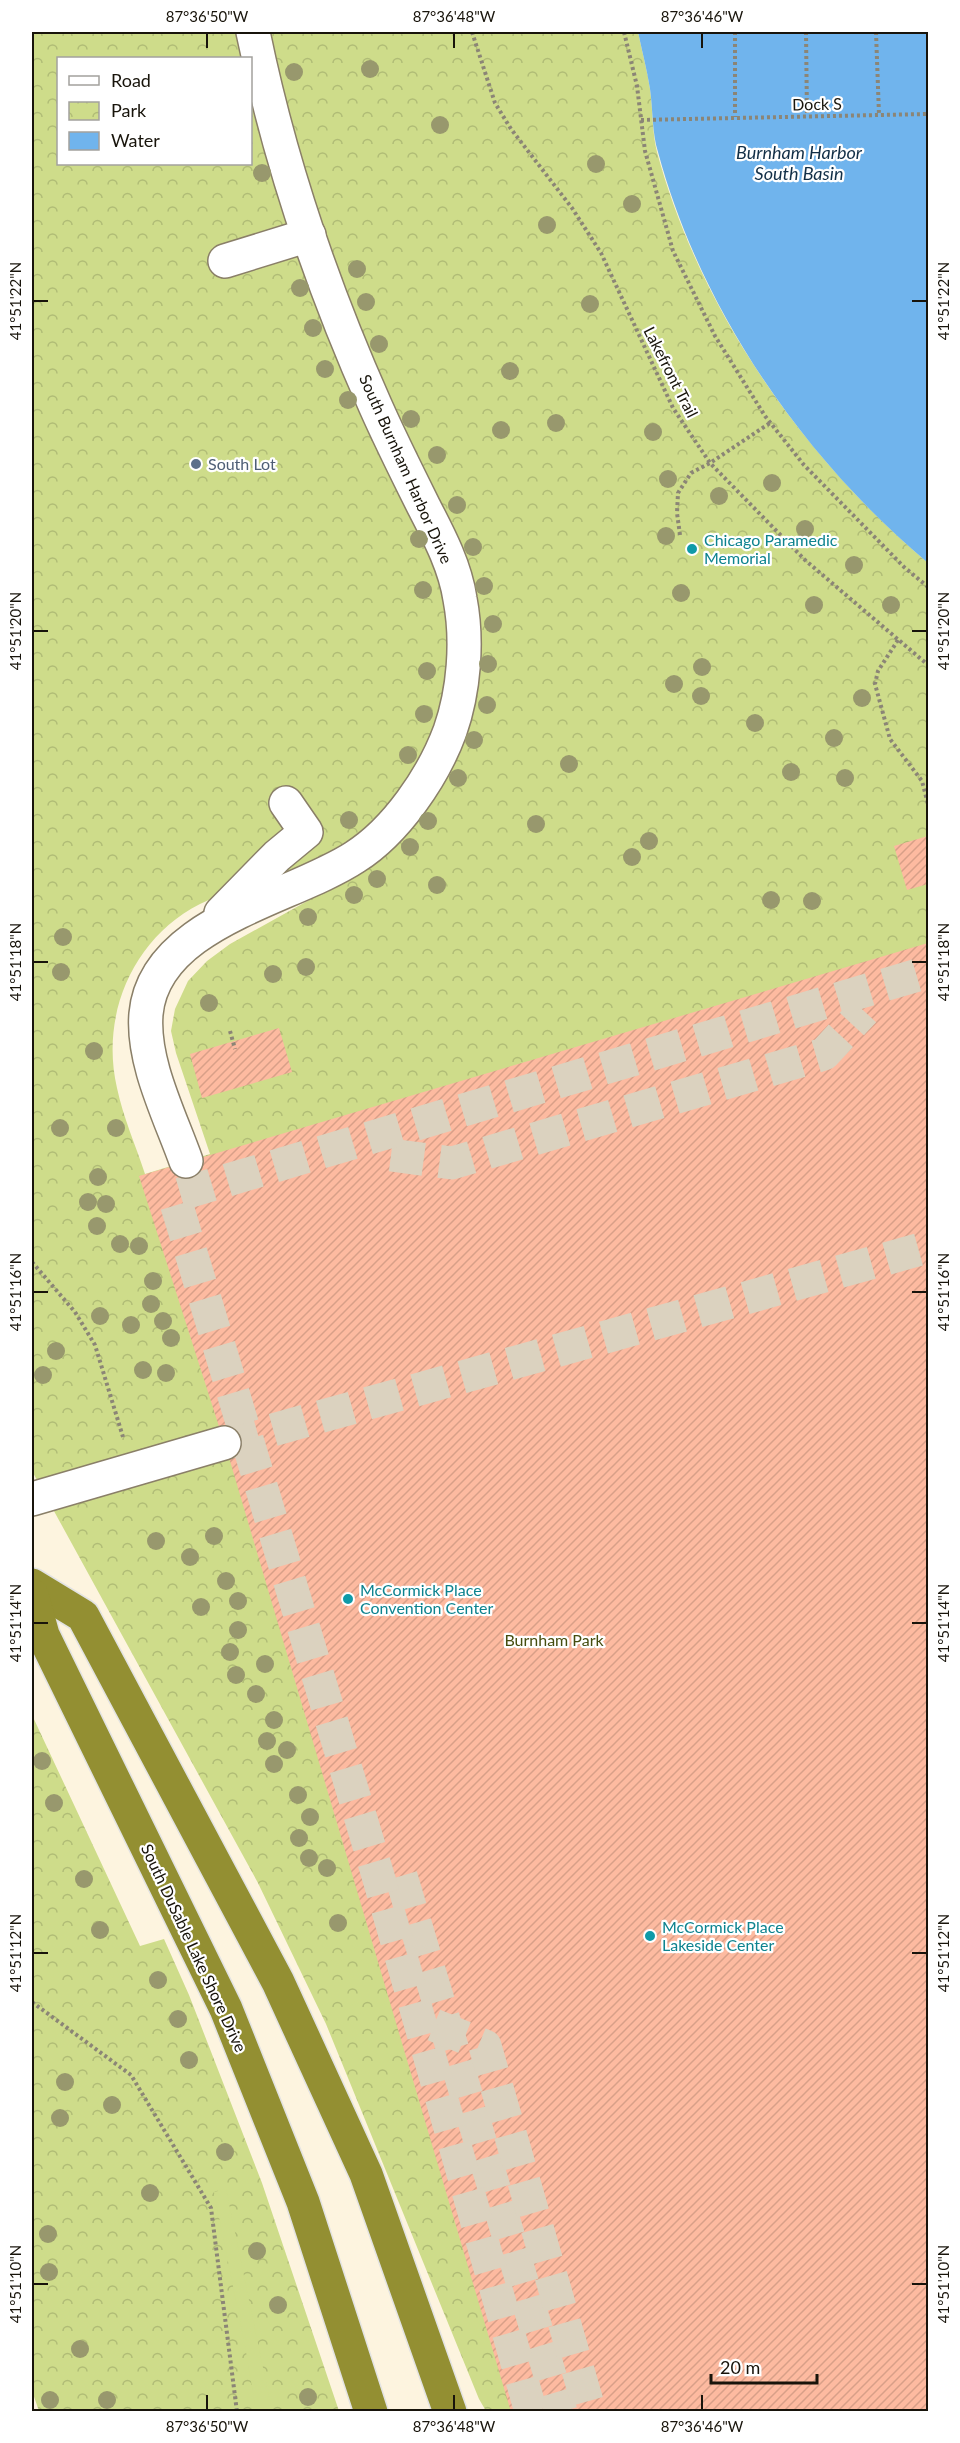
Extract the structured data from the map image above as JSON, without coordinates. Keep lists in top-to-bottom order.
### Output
{
  "streets": {
    "highway": ["South DuSable Lake Shore Drive"],
    "street": ["South Burnham Harbor Drive"],
    "path": ["Dock S", "Lakefront Trail"]
  },
  "water": ["Burnham Harbor South Basin"],
  "parks": ["Burnham Park"],
  "places": [
    "South Lot",
    "Chicago Paramedic Memorial",
    "McCormick Place Convention Center",
    "McCormick Place Lakeside Center"
  ],
  "legend": ["Road", "Park", "Water"],
  "scale_bar": "20 m",
  "coordinates": [
    "87°36'50\"W",
    "87°36'48\"W",
    "87°36'46\"W",
    "41°51'22\"N",
    "41°51'20\"N",
    "41°51'18\"N",
    "41°51'16\"N",
    "41°51'14\"N",
    "41°51'12\"N",
    "41°51'10\"N"
  ]
}
